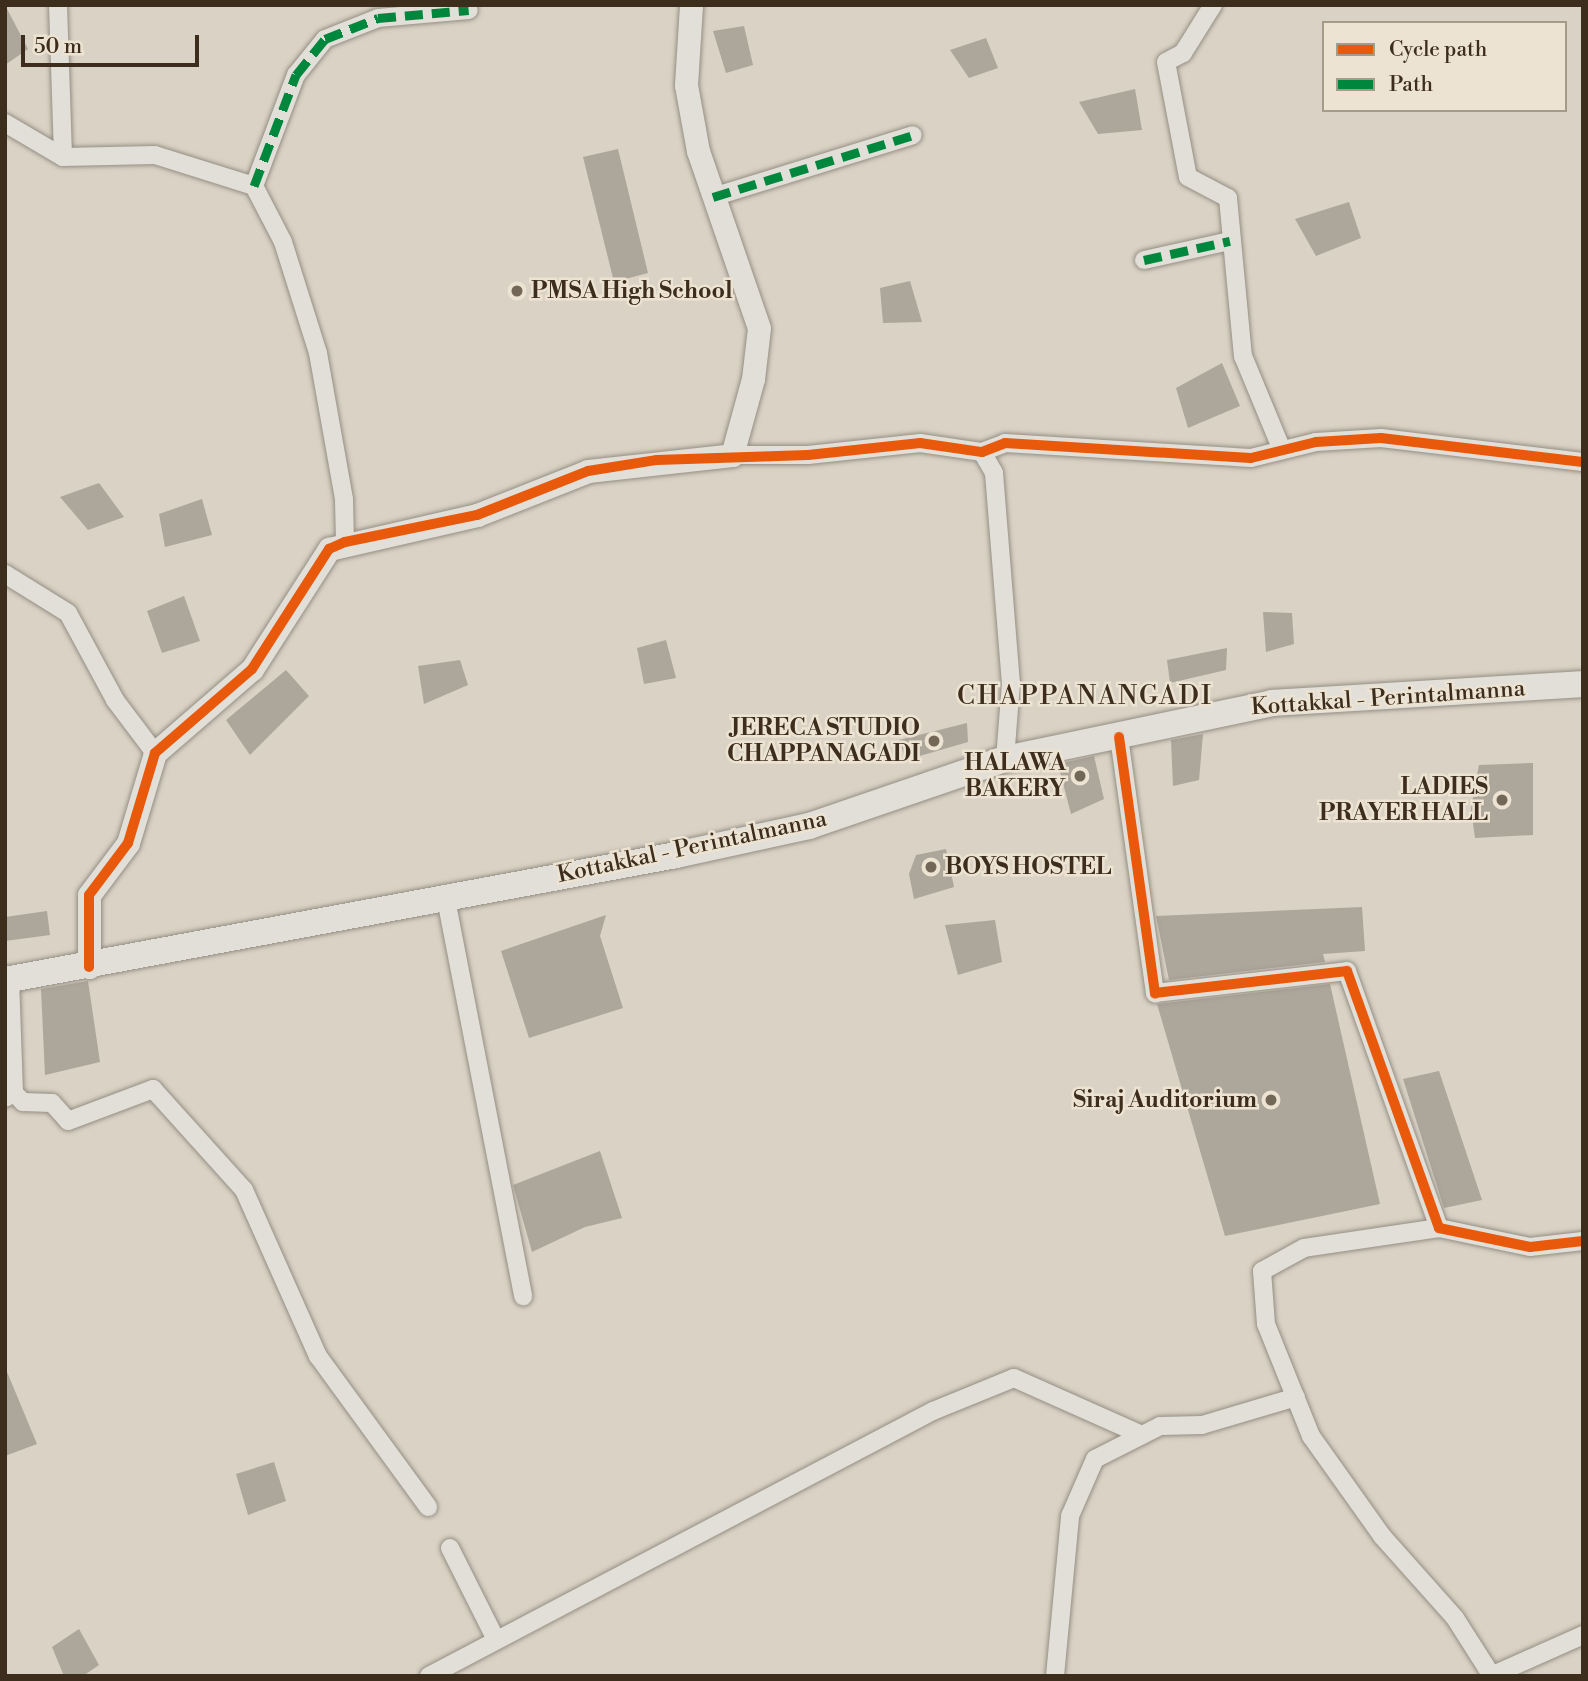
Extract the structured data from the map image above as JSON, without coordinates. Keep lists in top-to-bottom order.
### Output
{
  "streets": {
    "main road": ["Kottakkal - Perintalmanna"]
  },
  "districts": ["CHAPPANANGADI"],
  "places": [
    "PMSA High School",
    "JERECA STUDIO CHAPPANAGADI",
    "HALAWA BAKERY",
    "LADIES PRAYER HALL",
    "BOYS HOSTEL",
    "Siraj Auditorium"
  ],
  "legend": ["Cycle path", "Path"],
  "scale_bar": "50 m"
}
